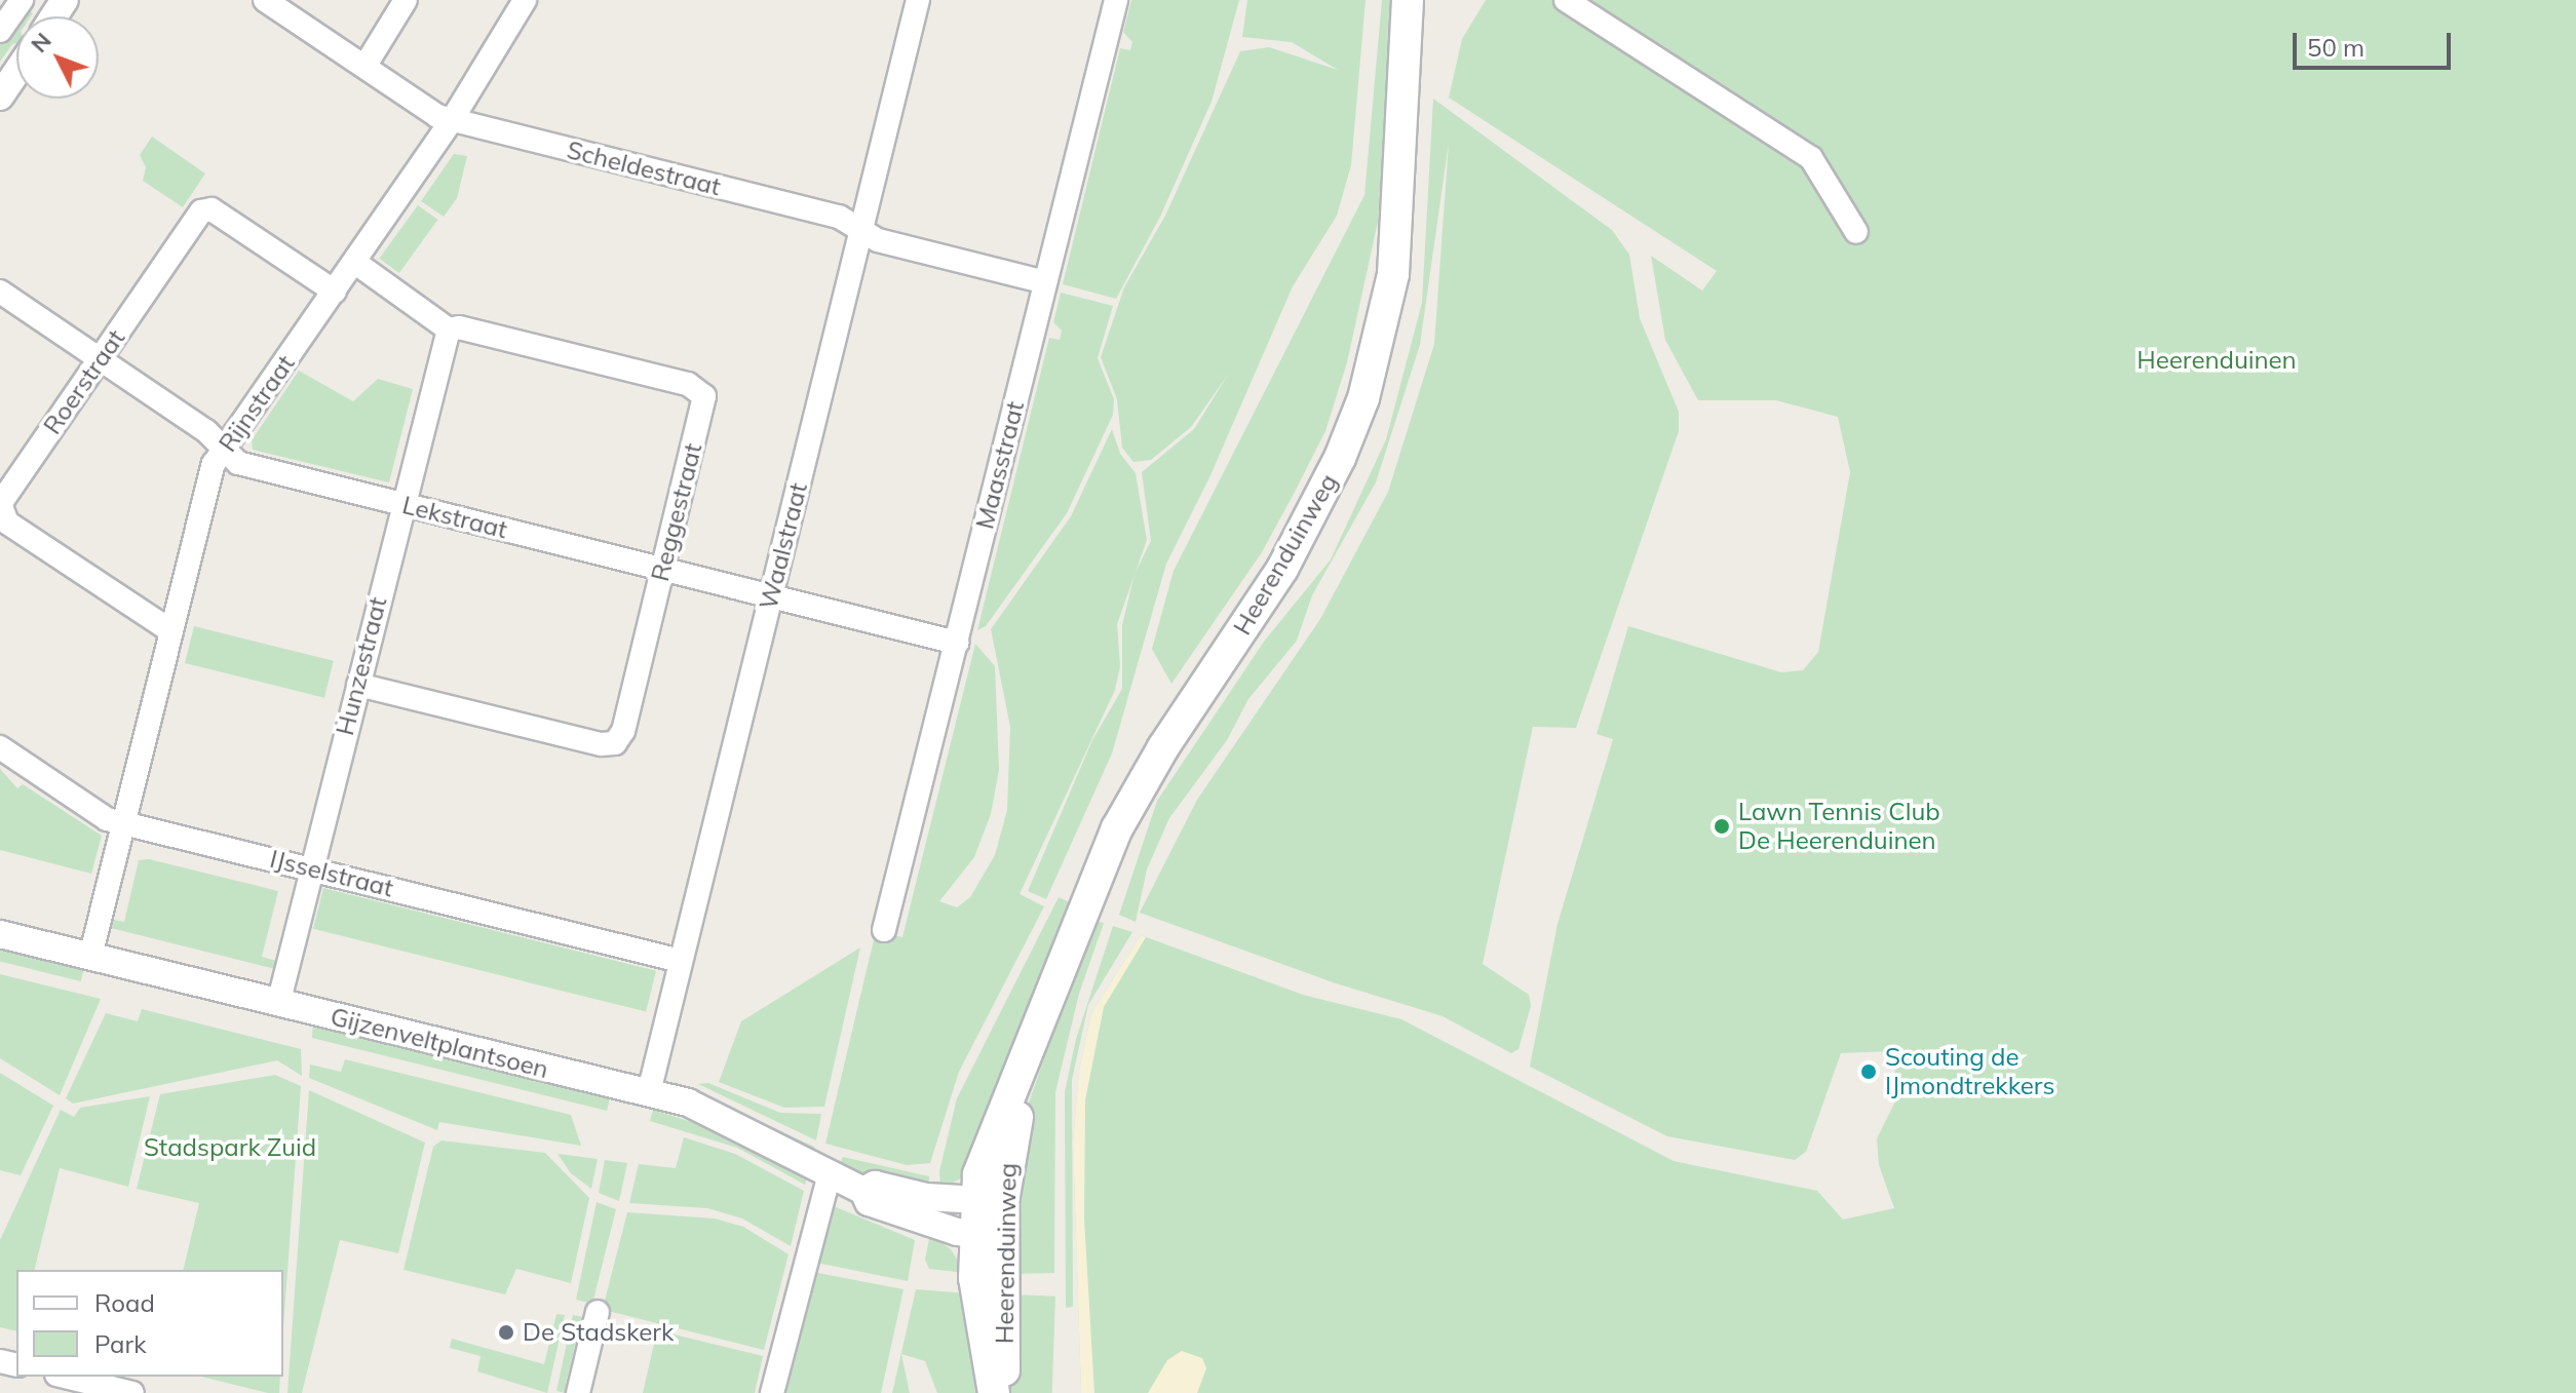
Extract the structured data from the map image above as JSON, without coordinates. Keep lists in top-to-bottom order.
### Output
{
  "streets": {
    "main road": ["Heerenduinweg"],
    "street": [
      "Scheldestraat",
      "Roerstraat",
      "Rijnstraat",
      "Maasstraat",
      "Reggestraat",
      "Lekstraat",
      "Waalstraat",
      "Hunzestraat",
      "IJsselstraat",
      "Gijzenveltplantsoen"
    ]
  },
  "crossings": [
    ["Scheldestraat", "Rijnstraat"],
    ["Scheldestraat", "Maasstraat"],
    ["Scheldestraat", "Waalstraat"],
    ["Roerstraat", "Rijnstraat"],
    ["Roerstraat", "Lekstraat"],
    ["Rijnstraat", "Reggestraat"],
    ["Rijnstraat", "Lekstraat"],
    ["Rijnstraat", "IJsselstraat"],
    ["Rijnstraat", "Gijzenveltplantsoen"],
    ["Maasstraat", "Lekstraat"],
    ["Reggestraat", "Lekstraat"],
    ["Reggestraat", "Hunzestraat"],
    ["Lekstraat", "Waalstraat"],
    ["Lekstraat", "Hunzestraat"],
    ["Waalstraat", "IJsselstraat"],
    ["Waalstraat", "Gijzenveltplantsoen"],
    ["Heerenduinweg", "Gijzenveltplantsoen"],
    ["Hunzestraat", "IJsselstraat"],
    ["Hunzestraat", "Gijzenveltplantsoen"]
  ],
  "parks": ["Heerenduinen", "Stadspark Zuid"],
  "places": ["Lawn Tennis Club De Heerenduinen", "Scouting de IJmondtrekkers", "De Stadskerk"],
  "legend": ["Road", "Park"],
  "scale_bar": "50 m",
  "north": "top left"
}
